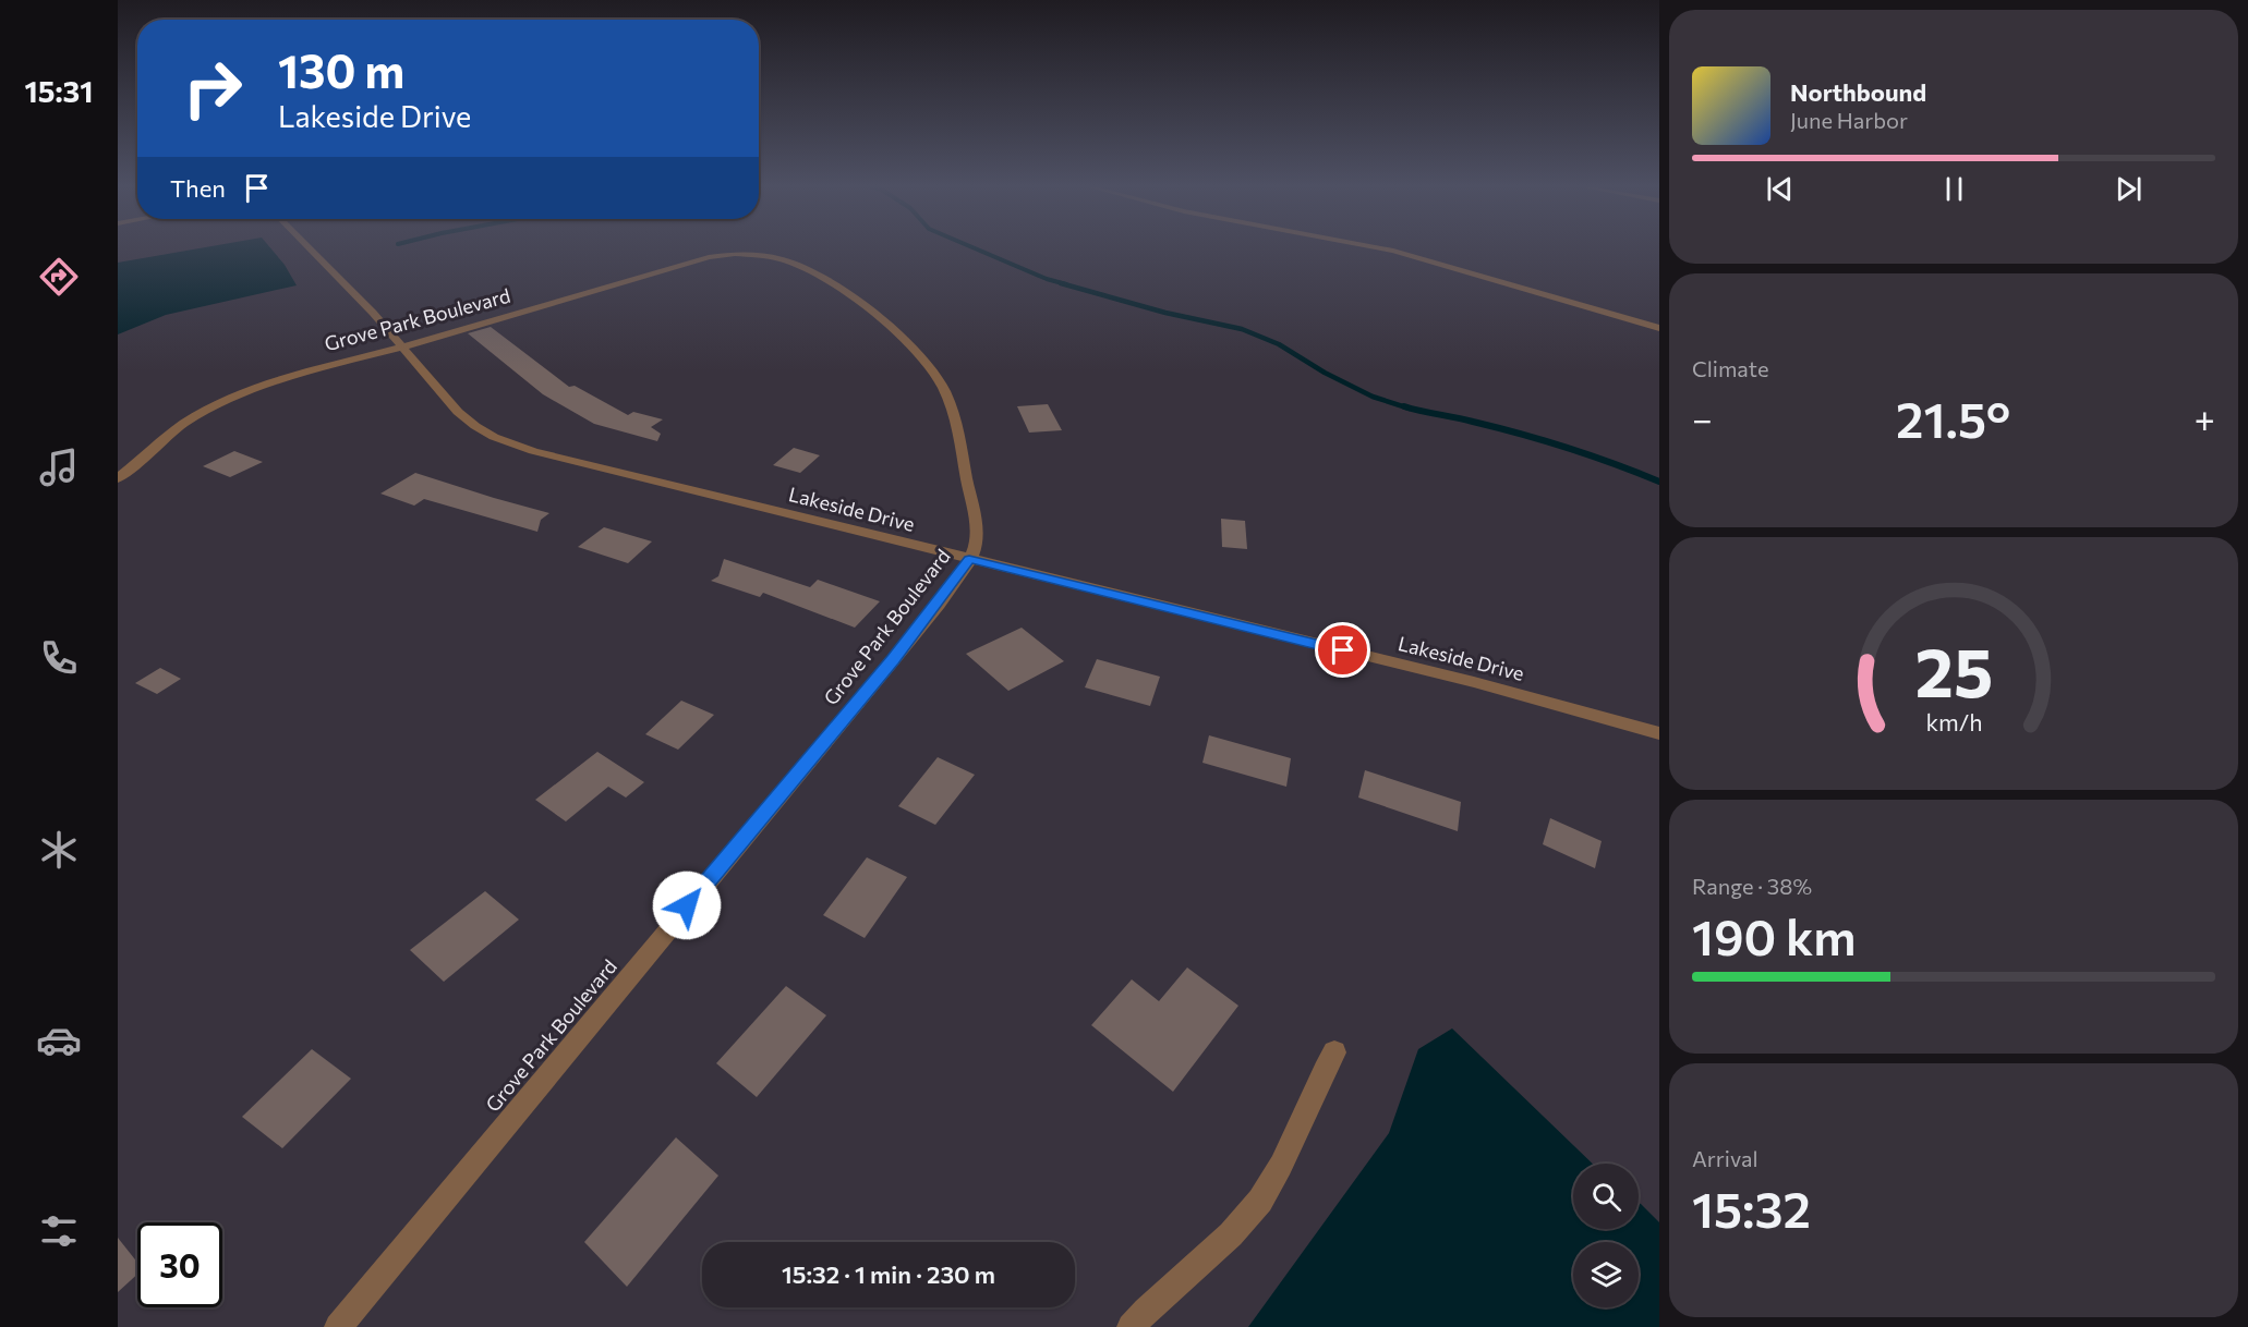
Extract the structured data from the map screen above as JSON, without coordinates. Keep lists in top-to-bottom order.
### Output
{
  "streets": {
    "street": ["Grove Park Boulevard", "Lakeside Drive"]
  },
  "crossings": [
    ["Grove Park Boulevard", "Lakeside Drive"]
  ],
  "page": {
    "tabs": "15:31",
    "turn": ["130 m", "Lakeside Drive"],
    "song": ["Northbound", "June Harbor"],
    "then": "Then",
    "tile": [
      "Climate",
      ["Range · 38%", "190 km"],
      ["Arrival", "15:32"]
    ],
    "heat": ["−", "21.5°", "+"],
    "limit": "30",
    "trip": "15:32 · 1 min · 230 m",
    "gauge": ["25", "km/h"]
  }
}
